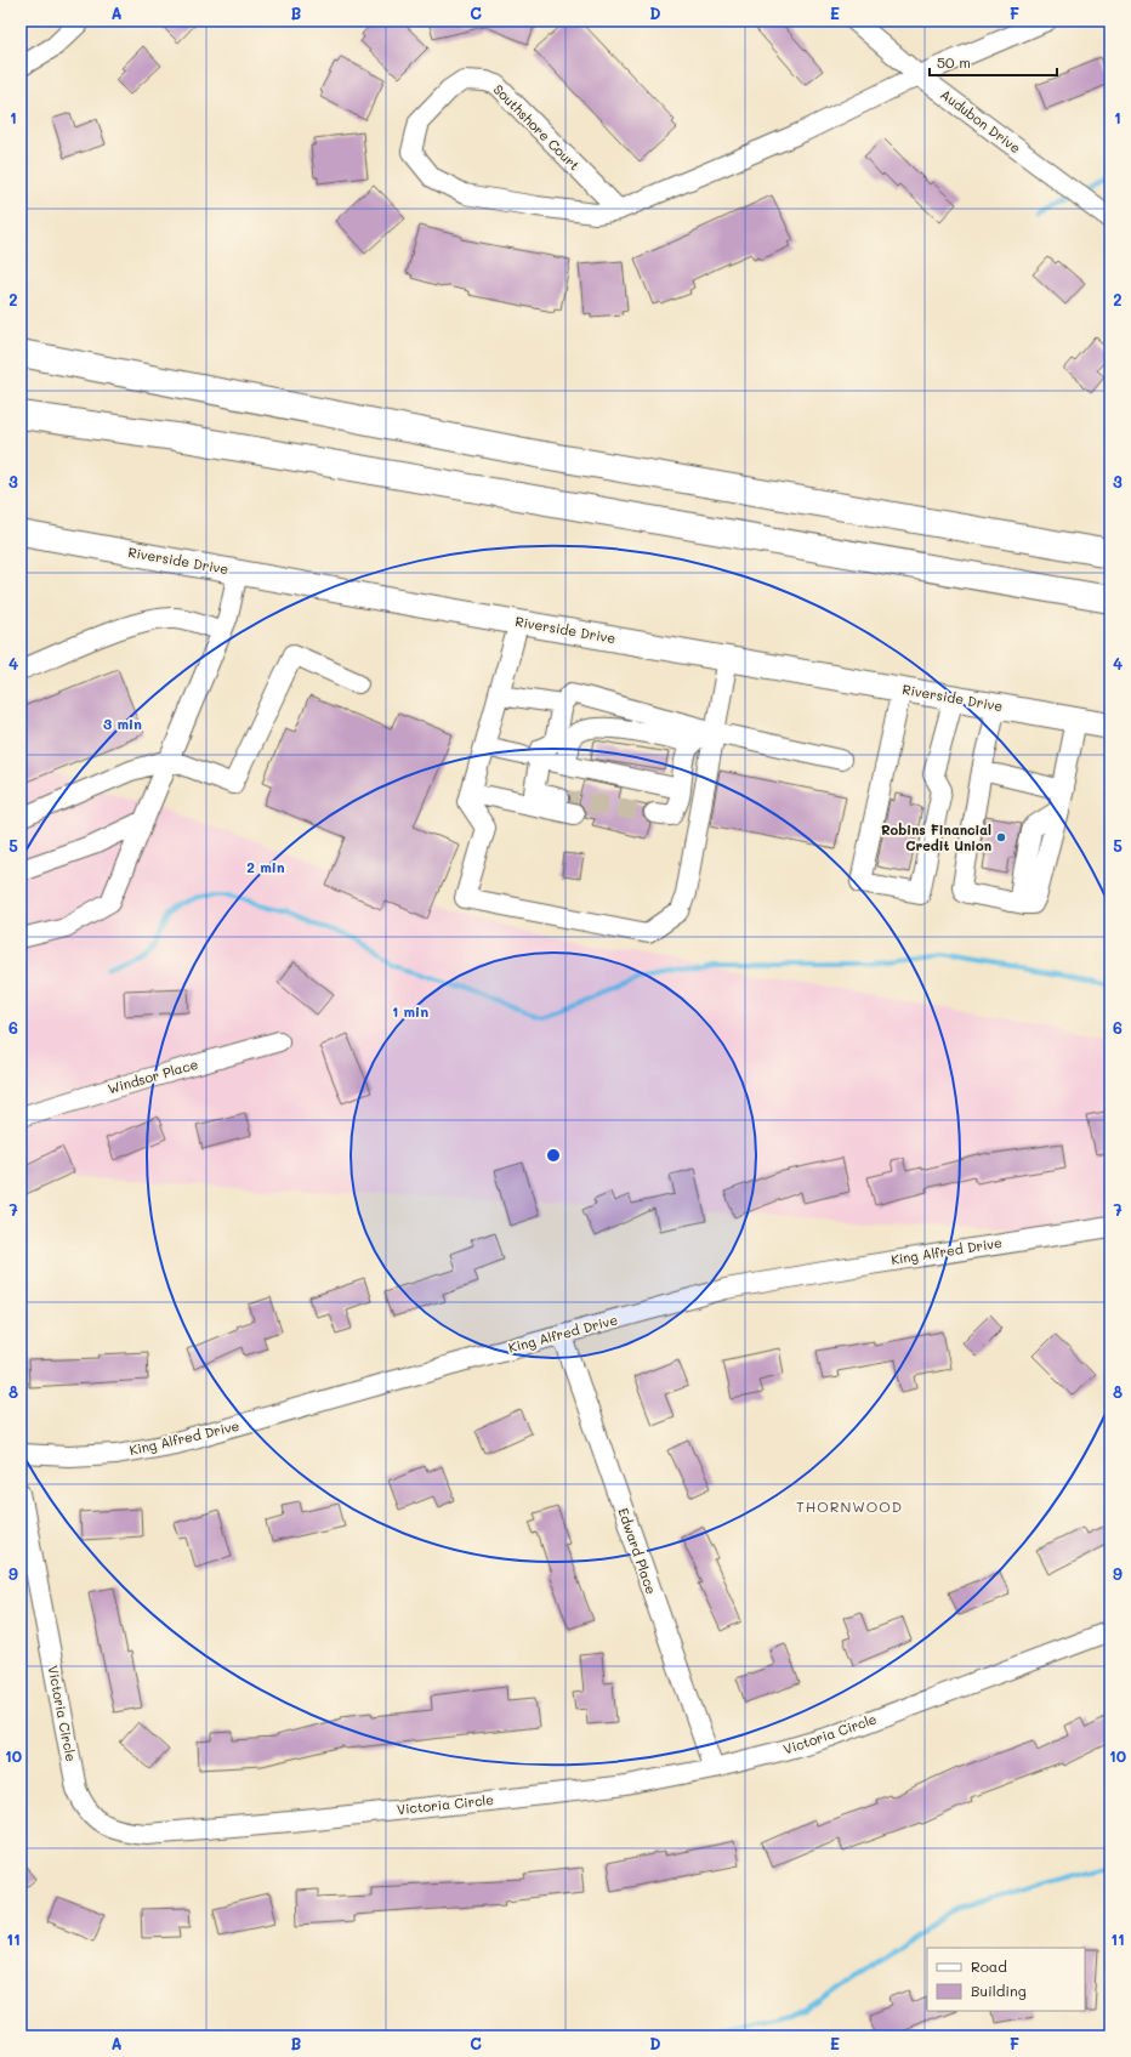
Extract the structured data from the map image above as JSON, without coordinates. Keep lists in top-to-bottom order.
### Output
{
  "streets": {
    "main road": ["Riverside Drive"],
    "street": [
      "Audubon Drive",
      "Southshore Court",
      "Windsor Place",
      "King Alfred Drive",
      "Edward Place",
      "Victoria Circle"
    ]
  },
  "crossings": [
    ["Audubon Drive", "Southshore Court"],
    ["King Alfred Drive", "Edward Place"],
    ["Edward Place", "Victoria Circle"]
  ],
  "districts": ["THORNWOOD"],
  "places": ["Robins Financial Credit Union"],
  "legend": ["Road", "Building"],
  "scale_bar": "50 m",
  "grid": {
    "columns": [
      "A",
      "B",
      "C",
      "D",
      "E",
      "F"
    ],
    "rows": [
      "1",
      "2",
      "3",
      "4",
      "5",
      "6",
      "7",
      "8",
      "9",
      "10",
      "11"
    ]
  },
  "rings": ["3 min", "2 min", "1 min"]
}
